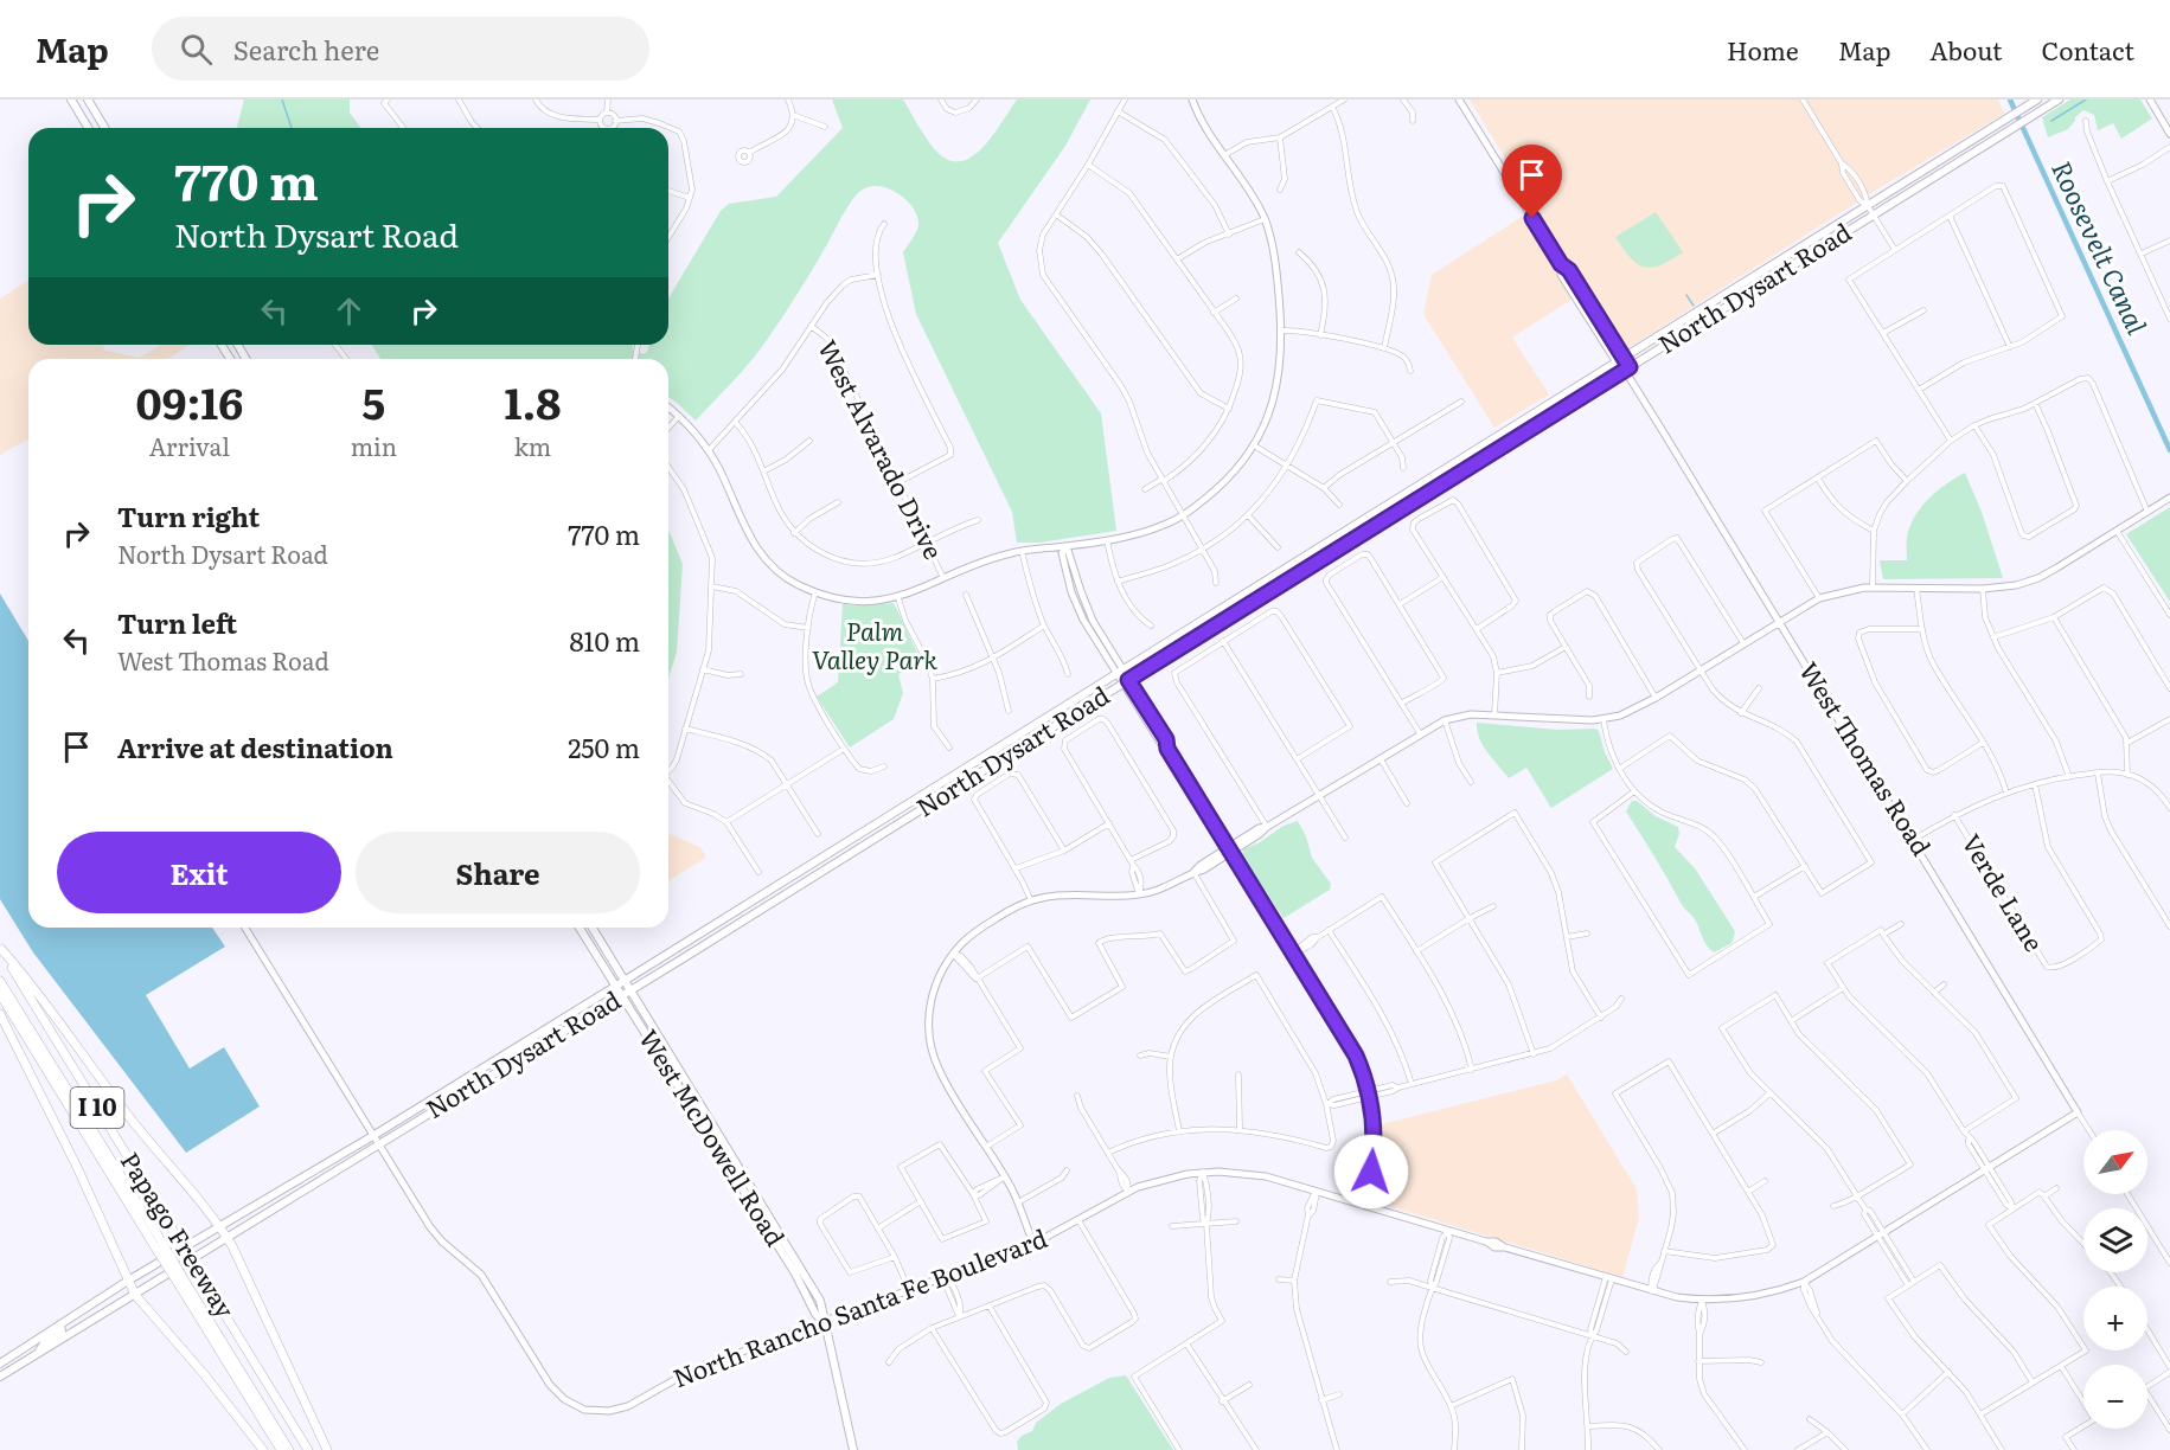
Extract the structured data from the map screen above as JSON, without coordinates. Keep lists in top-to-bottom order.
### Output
{
  "streets": {
    "highway": ["I 10", "Papago Freeway"],
    "main road": ["North Dysart Road", "West McDowell Road"],
    "street": [
      "West Alvarado Drive",
      "West Thomas Road",
      "Verde Lane",
      "North Rancho Santa Fe Boulevard"
    ]
  },
  "crossings": [
    ["North Dysart Road", "West Thomas Road"],
    ["North Dysart Road", "West McDowell Road"],
    ["North Dysart Road", "North Rancho Santa Fe Boulevard"],
    ["West Thomas Road", "North Rancho Santa Fe Boulevard"],
    ["West McDowell Road", "North Rancho Santa Fe Boulevard"]
  ],
  "water": ["Roosevelt Canal"],
  "parks": ["Palm Valley Park"],
  "north": "top right",
  "page": {
    "header": "Map",
    "search": "Search here",
    "nav": [
      "Home",
      "Map",
      "About",
      "Contact"
    ],
    "turn": ["770 m", "North Dysart Road"],
    "eta": [
      "09:16",
      "Arrival",
      "5",
      "min",
      "1.8",
      "km"
    ],
    "list": [
      {
        "name": "Turn right",
        "note": "North Dysart Road",
        "value": "770 m"
      },
      {
        "name": "Turn left",
        "note": "West Thomas Road",
        "value": "810 m"
      },
      {
        "name": "Arrive at destination",
        "value": "250 m"
      }
    ],
    "buttons": ["Exit", "Share"],
    "map_buttons": ["+", "−"]
  }
}
